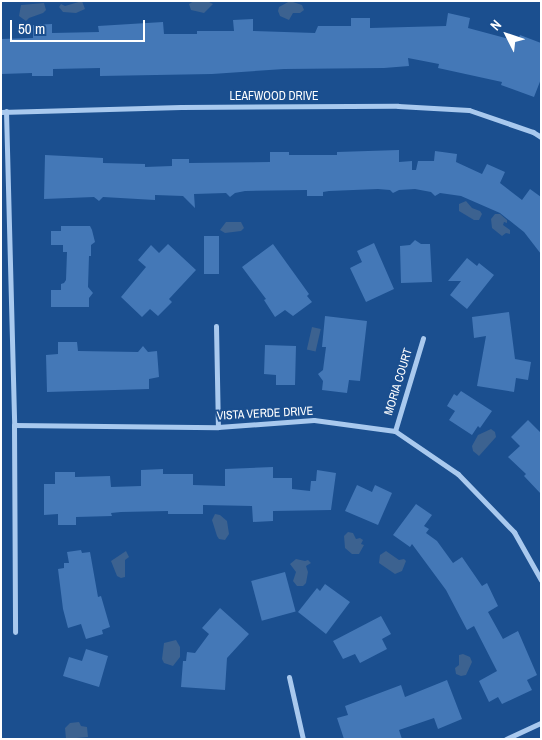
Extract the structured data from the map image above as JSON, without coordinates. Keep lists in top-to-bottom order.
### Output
{
  "streets": {
    "street": ["LEAFWOOD DRIVE", "MORIA COURT", "VISTA VERDE DRIVE"]
  },
  "crossings": [
    ["MORIA COURT", "VISTA VERDE DRIVE"]
  ],
  "scale_bar": "50 m",
  "north": "top left"
}
